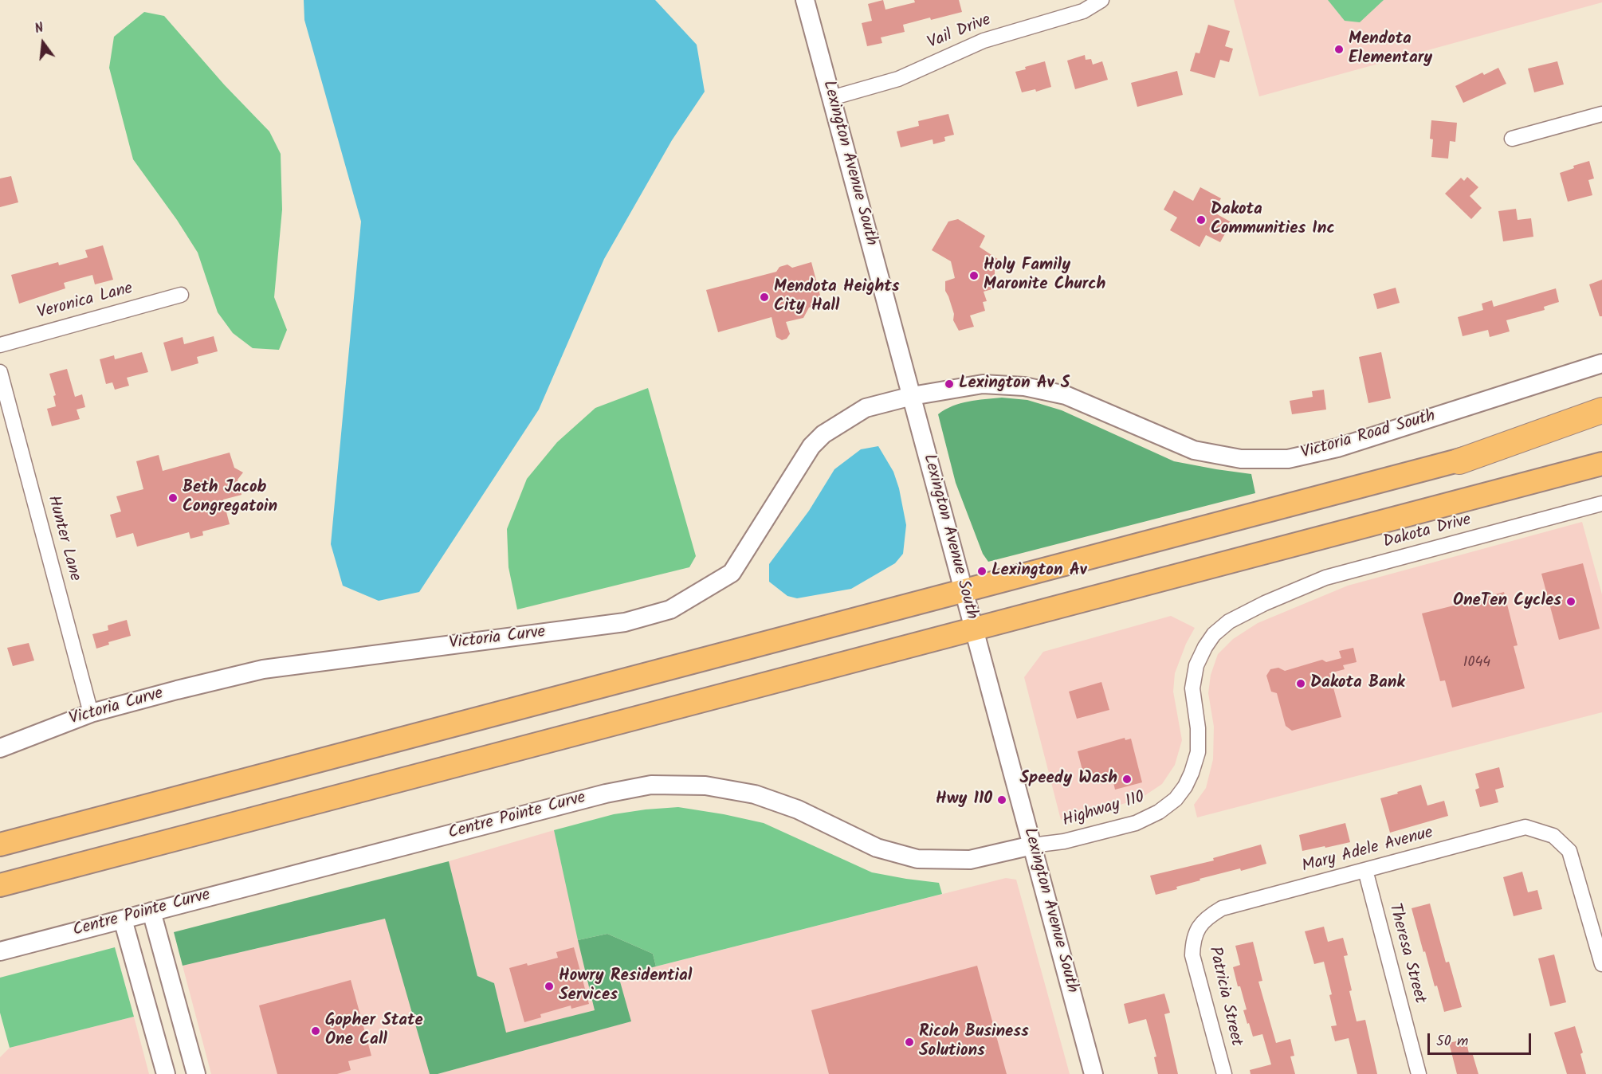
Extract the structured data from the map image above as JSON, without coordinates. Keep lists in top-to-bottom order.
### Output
{
  "streets": {
    "street": [
      "Vail Drive",
      "Lexington Avenue South",
      "Veronica Lane",
      "Victoria Road South",
      "Dakota Drive",
      "Hunter Lane",
      "Victoria Curve",
      "Highway 110",
      "Centre Pointe Curve",
      "Mary Adele Avenue",
      "Theresa Street",
      "Patricia Street"
    ]
  },
  "crossings": [
    ["Vail Drive", "Lexington Avenue South"],
    ["Lexington Avenue South", "Victoria Road South"],
    ["Lexington Avenue South", "Victoria Curve"],
    ["Lexington Avenue South", "Highway 110"],
    ["Lexington Avenue South", "Centre Pointe Curve"],
    ["Victoria Road South", "Victoria Curve"],
    ["Dakota Drive", "Highway 110"],
    ["Hunter Lane", "Victoria Curve"],
    ["Highway 110", "Centre Pointe Curve"],
    ["Mary Adele Avenue", "Theresa Street"],
    ["Mary Adele Avenue", "Patricia Street"]
  ],
  "places": [
    "Mendota Elementary",
    "Dakota Communities Inc",
    "Holy Family Maronite Church",
    "Mendota Heights City Hall",
    "Lexington Av S",
    "Beth Jacob Congregatoin",
    "Lexington Av",
    "OneTen Cycles",
    "Dakota Bank",
    "Speedy Wash",
    "Hwy 110",
    "Howry Residential Services",
    "Gopher State One Call",
    "Ricoh Business Solutions"
  ],
  "house_numbers": ["1044"],
  "scale_bar": "50 m",
  "north": "top"
}
